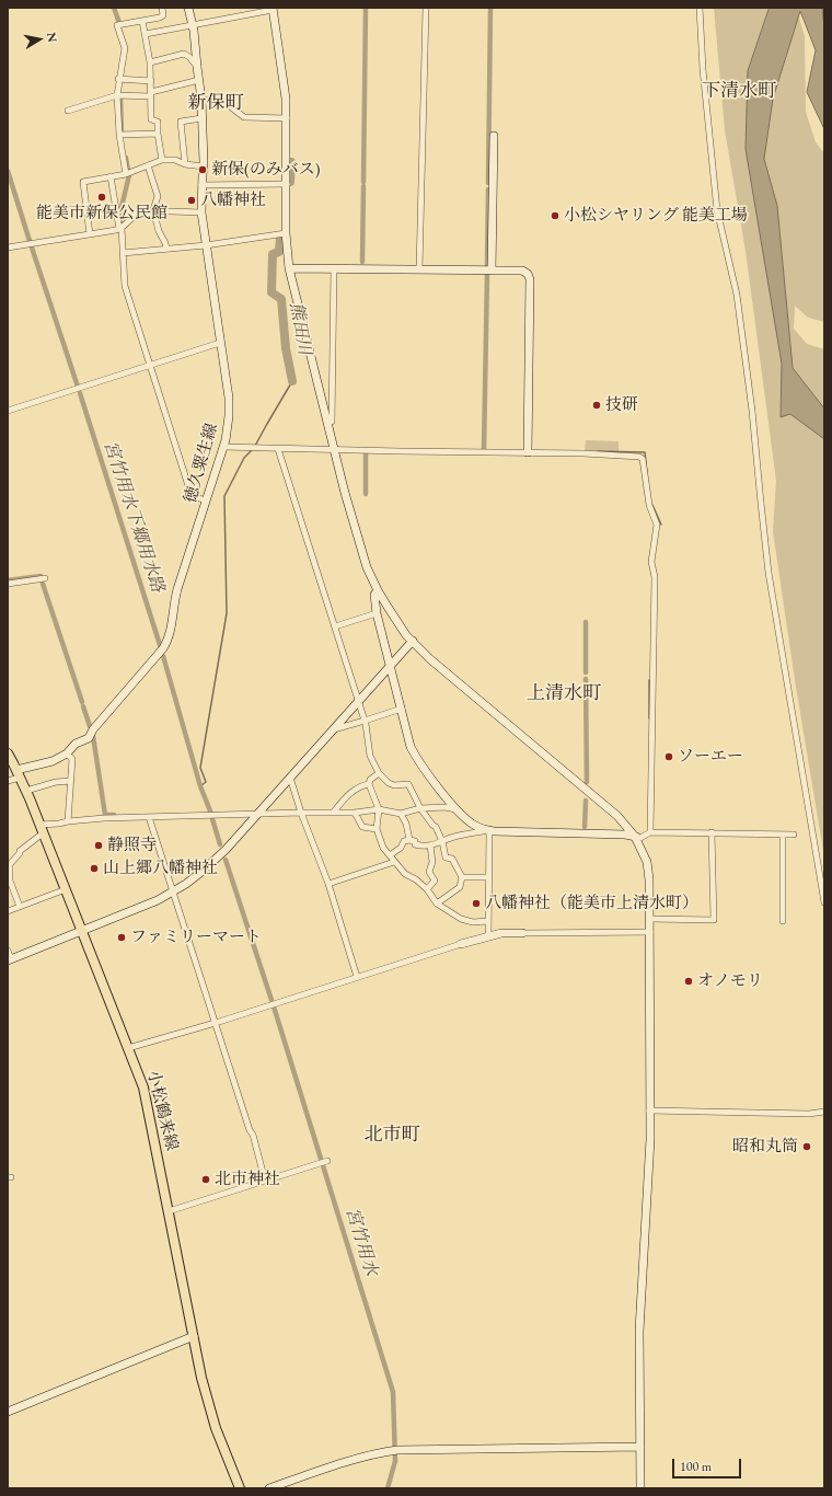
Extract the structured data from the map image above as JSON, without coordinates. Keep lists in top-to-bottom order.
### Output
{
  "streets": {
    "main road": ["小松鶴来線"],
    "street": ["徳久粟生線"]
  },
  "crossings": [
    ["徳久粟生線", "小松鶴来線"]
  ],
  "districts": [
    "下清水町",
    "新保町",
    "上清水町",
    "北市町"
  ],
  "water": ["熊田川", "宮竹用水下郷用水路", "宮竹用水"],
  "places": [
    "新保(のみバス)",
    "能美市新保公民館",
    "八幡神社",
    "小松シヤリング 能美工場",
    "技研",
    "ソーエー",
    "静照寺",
    "山上郷八幡神社",
    "八幡神社（能美市上清水町）",
    "ファミリーマート",
    "オノモリ",
    "昭和丸筒",
    "北市神社"
  ],
  "scale_bar": "100 m",
  "north": "right"
}
